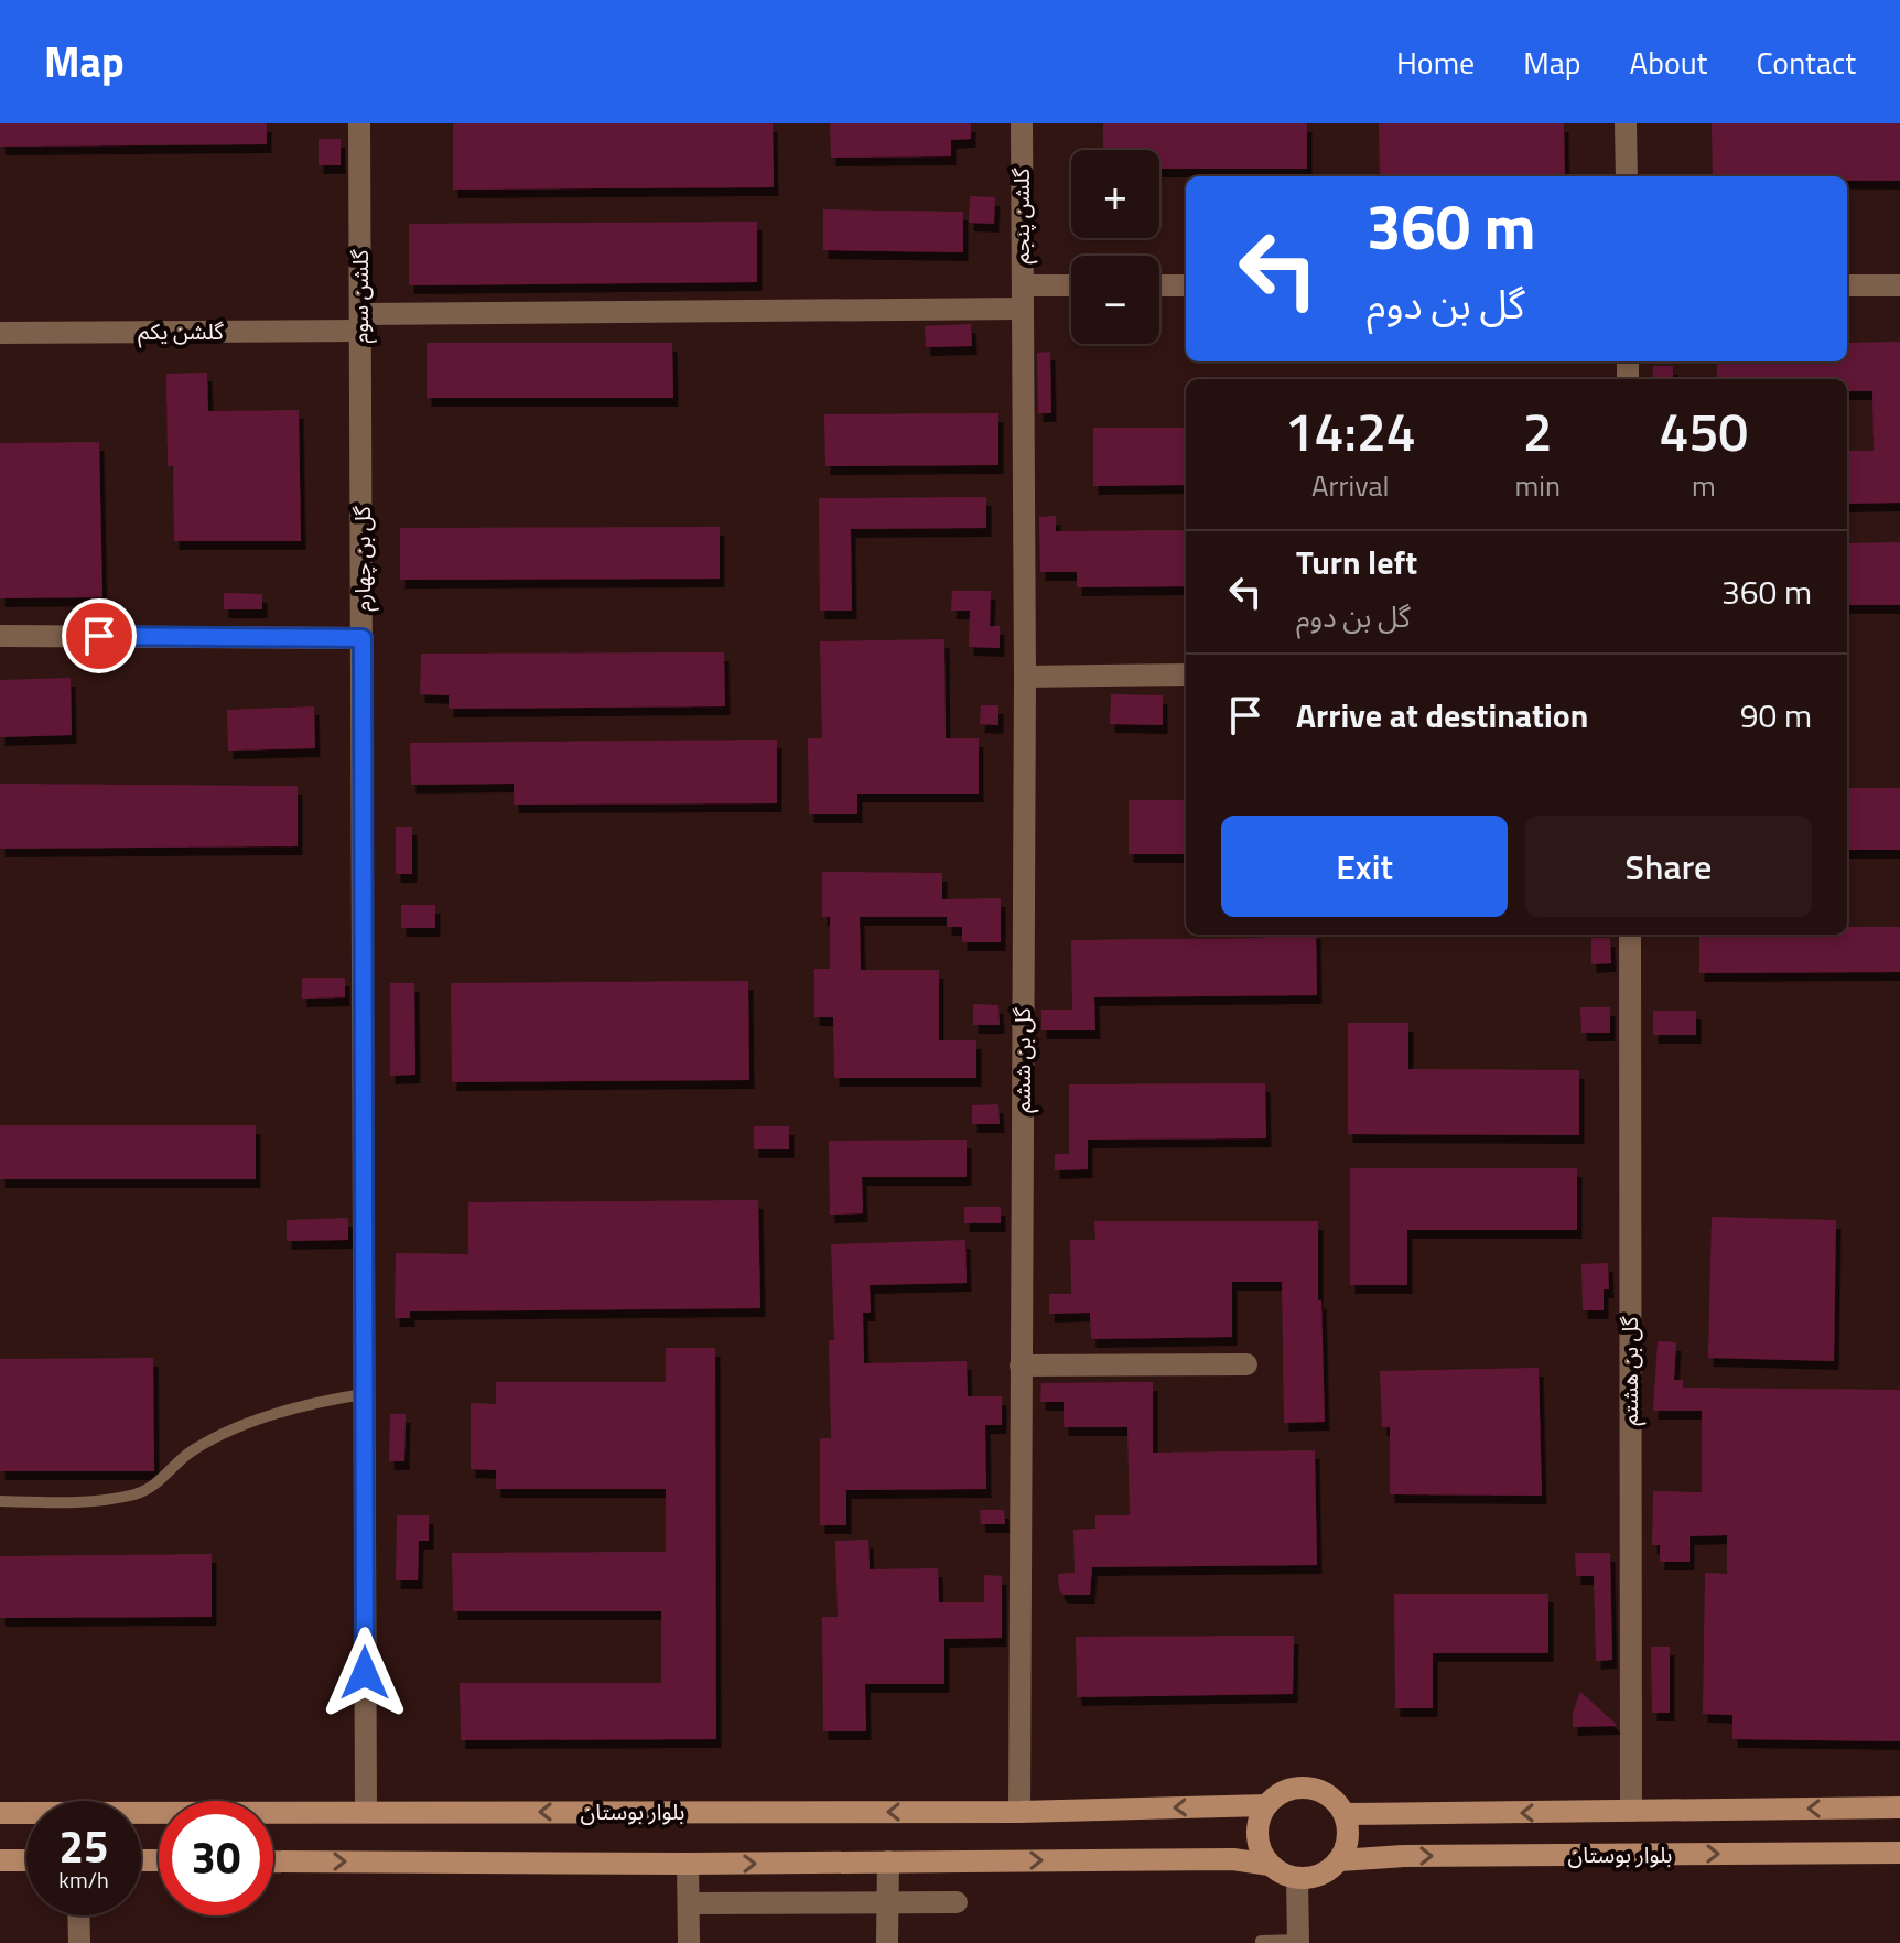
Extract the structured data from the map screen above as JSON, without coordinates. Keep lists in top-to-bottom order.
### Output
{
  "streets": {
    "street": [
      "گلشن پنجم",
      "گلشن سوم",
      "گلشن یکم",
      "گل بن چهارم",
      "گل بن ششم",
      "گل بن هشتم",
      "بلوار بوستان"
    ]
  },
  "crossings": [
    ["گلشن پنجم", "گلشن یکم"],
    ["گلشن پنجم", "گل بن ششم"],
    ["گلشن سوم", "گلشن یکم"],
    ["گلشن سوم", "گل بن چهارم"],
    ["گلشن یکم", "گل بن ششم"],
    ["گل بن چهارم", "بلوار بوستان"],
    ["گل بن ششم", "بلوار بوستان"],
    ["گل بن هشتم", "بلوار بوستان"]
  ],
  "page": {
    "header": "Map",
    "nav": [
      "Home",
      "Map",
      "About",
      "Contact"
    ],
    "map_buttons": ["+", "−"],
    "turn": ["360 m", "گل بن دوم"],
    "eta": [
      "14:24",
      "Arrival",
      "2",
      "min",
      "450",
      "m"
    ],
    "list": [
      {
        "name": "Turn left",
        "note": "گل بن دوم",
        "value": "360 m"
      },
      {
        "name": "Arrive at destination",
        "value": "90 m"
      }
    ],
    "buttons": ["Exit", "Share"],
    "speed": "25 km/h",
    "limit": "30"
  }
}
